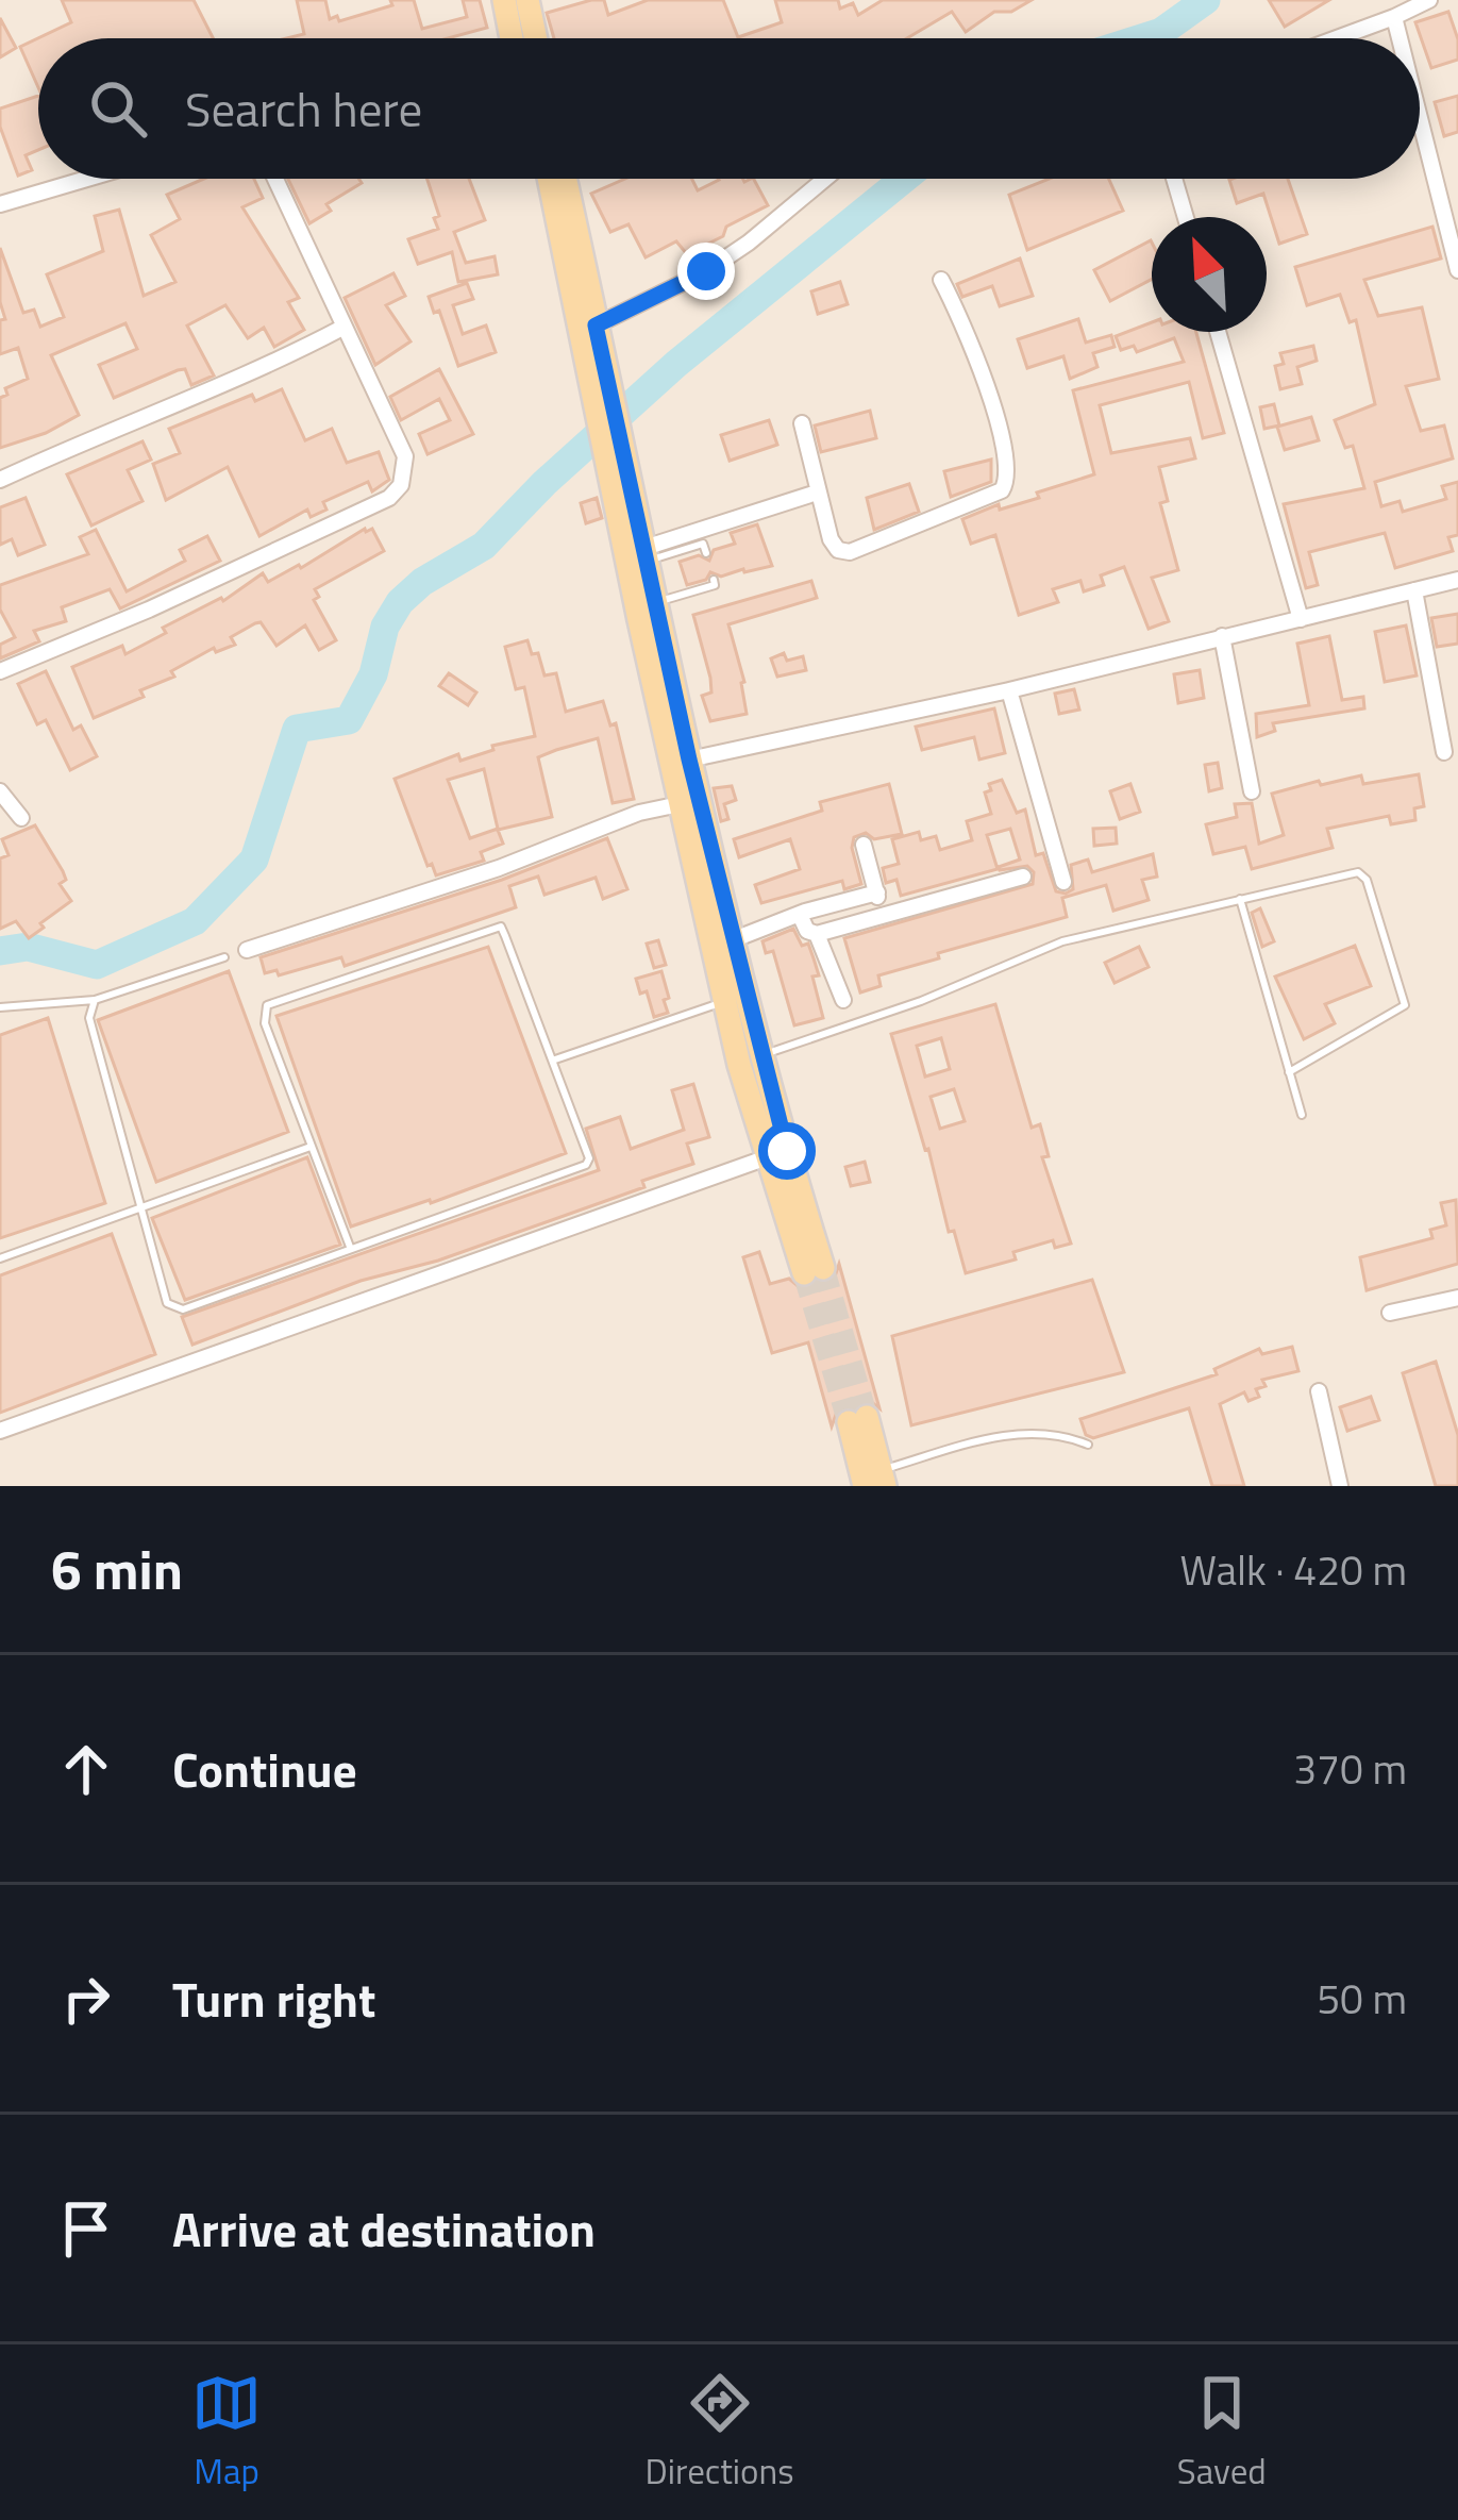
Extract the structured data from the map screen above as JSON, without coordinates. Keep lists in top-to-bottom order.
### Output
{
  "north": "top left",
  "page": {
    "search": "Search here",
    "heading": ["6 min", "Walk · 420 m"],
    "list": [
      ["Continue", "370 m"],
      ["Turn right", "50 m"],
      "Arrive at destination"
    ],
    "nav": ["Map", "Directions", "Saved"]
  }
}
